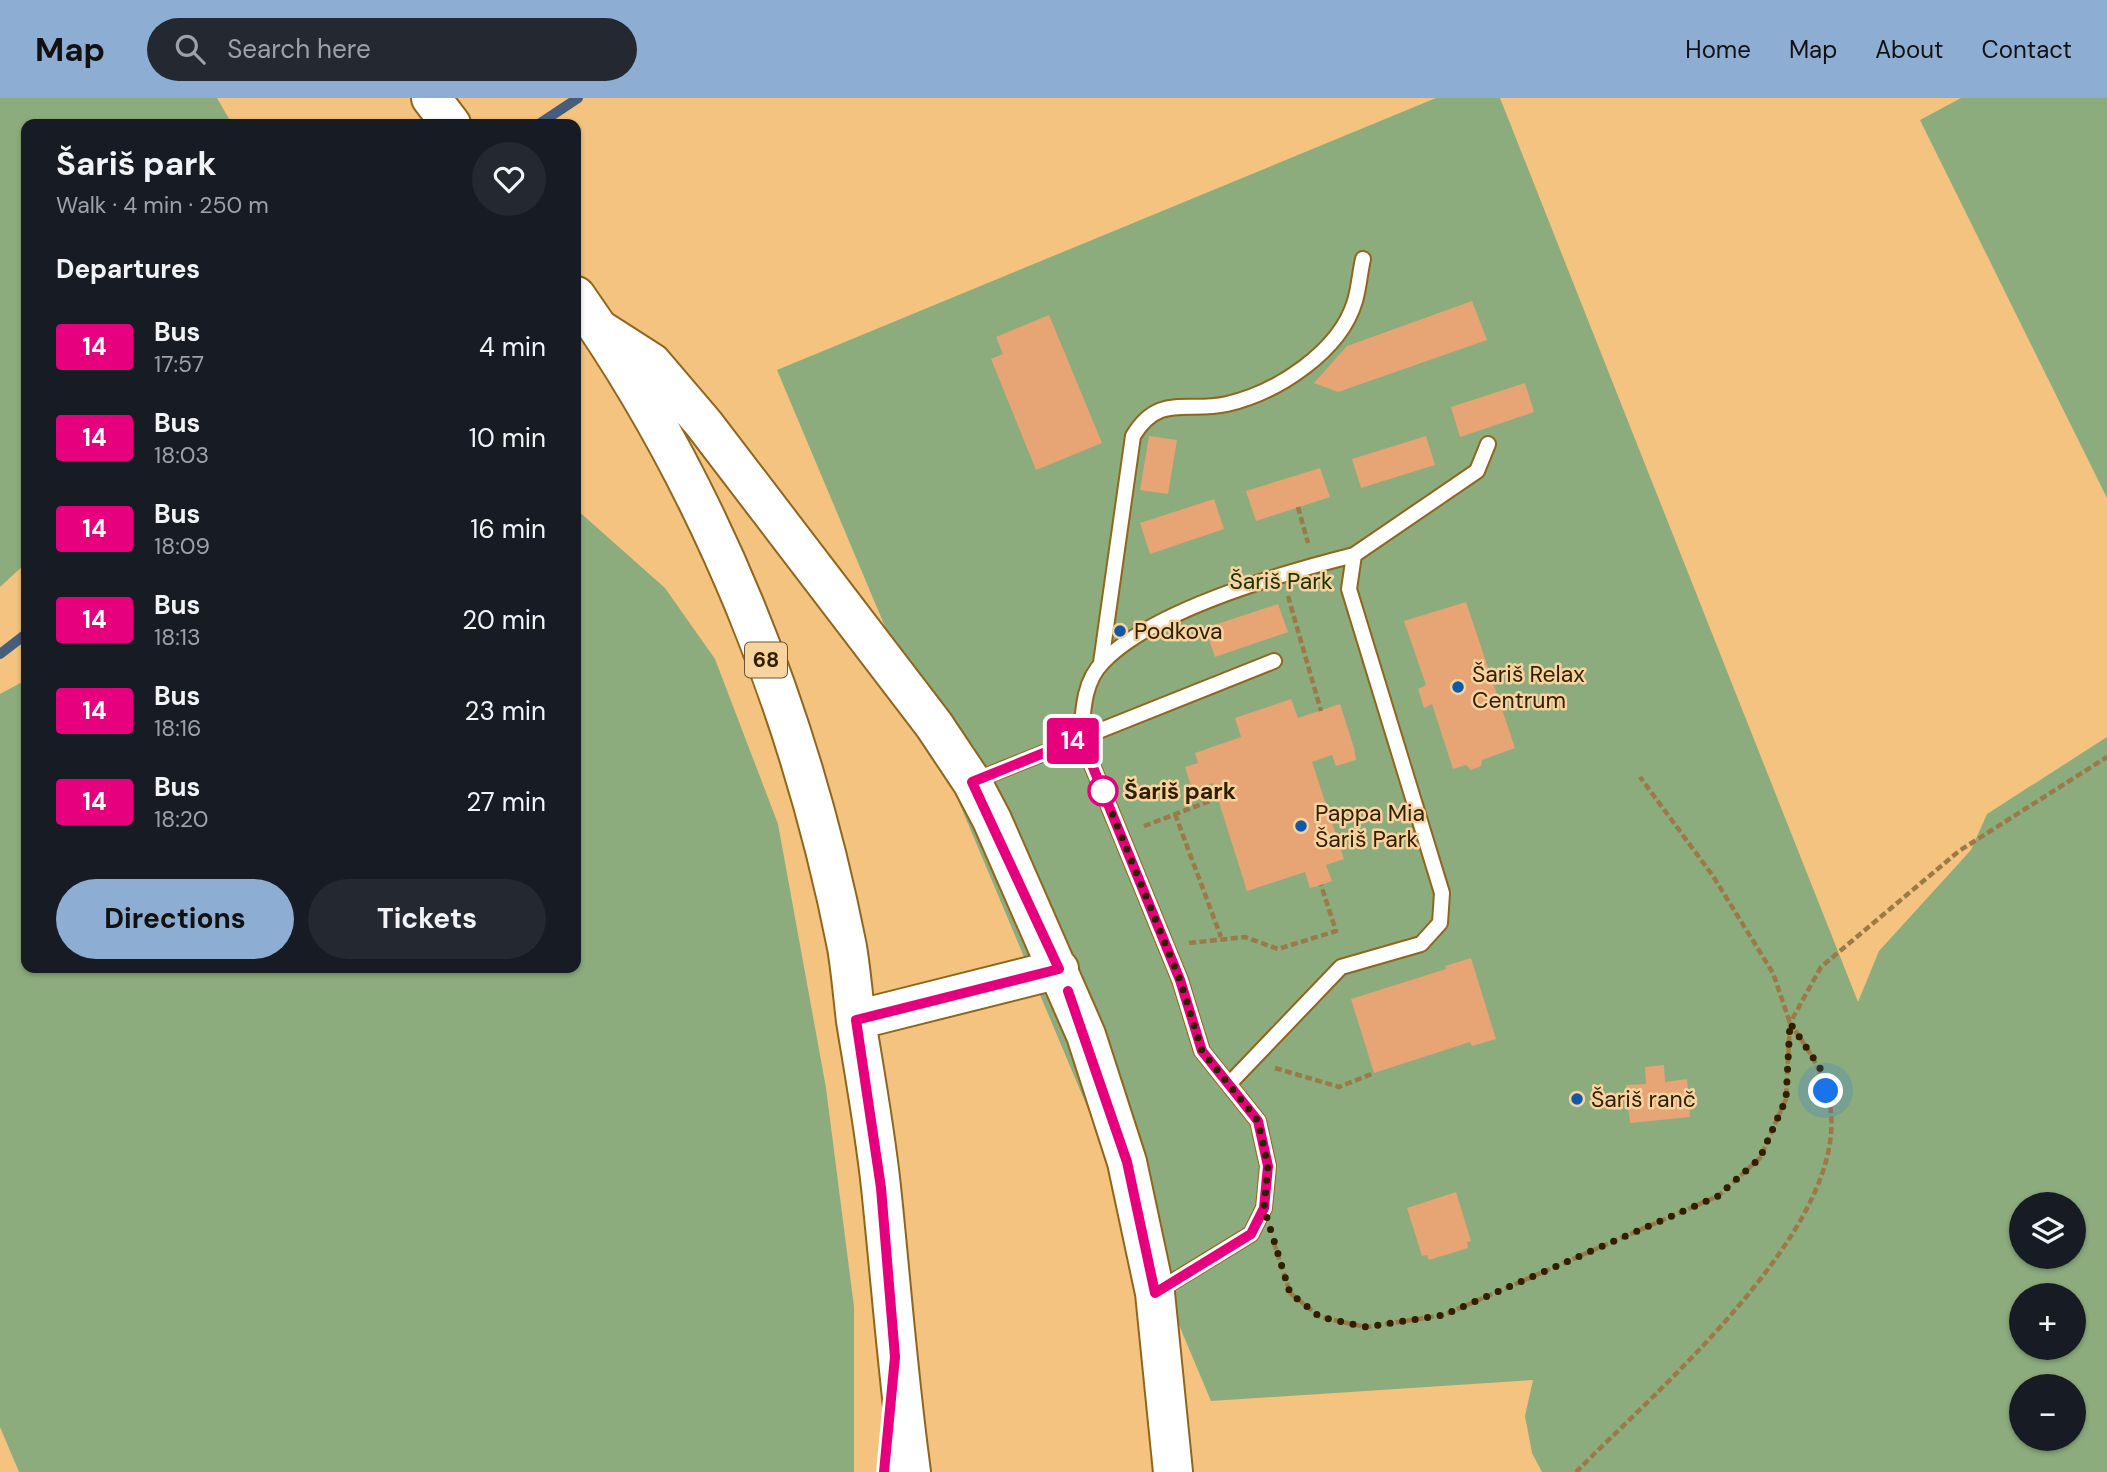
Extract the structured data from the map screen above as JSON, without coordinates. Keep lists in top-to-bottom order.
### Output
{
  "streets": {
    "main road": ["68"]
  },
  "parks": ["Šariš Park"],
  "places": [
    "Podkova",
    "Šariš Relax Centrum",
    "Šariš park",
    "Pappa Mia Šariš Park",
    "Šariš ranč"
  ],
  "lines": ["bus line 14"],
  "page": {
    "header": "Map",
    "search": "Search here",
    "nav": [
      "Home",
      "Map",
      "About",
      "Contact"
    ],
    "on_map": "14",
    "heading": [
      ["Šariš park", "Walk · 4 min · 250 m"],
      "Departures"
    ],
    "list": [
      {
        "mark": "14",
        "name": "Bus",
        "note": "17:57",
        "value": "4 min"
      },
      {
        "mark": "14",
        "name": "Bus",
        "note": "18:03",
        "value": "10 min"
      },
      {
        "mark": "14",
        "name": "Bus",
        "note": "18:09",
        "value": "16 min"
      },
      {
        "mark": "14",
        "name": "Bus",
        "note": "18:13",
        "value": "20 min"
      },
      {
        "mark": "14",
        "name": "Bus",
        "note": "18:16",
        "value": "23 min"
      },
      {
        "mark": "14",
        "name": "Bus",
        "note": "18:20",
        "value": "27 min"
      }
    ],
    "buttons": ["Directions", "Tickets"],
    "map_buttons": ["+", "−"]
  }
}
